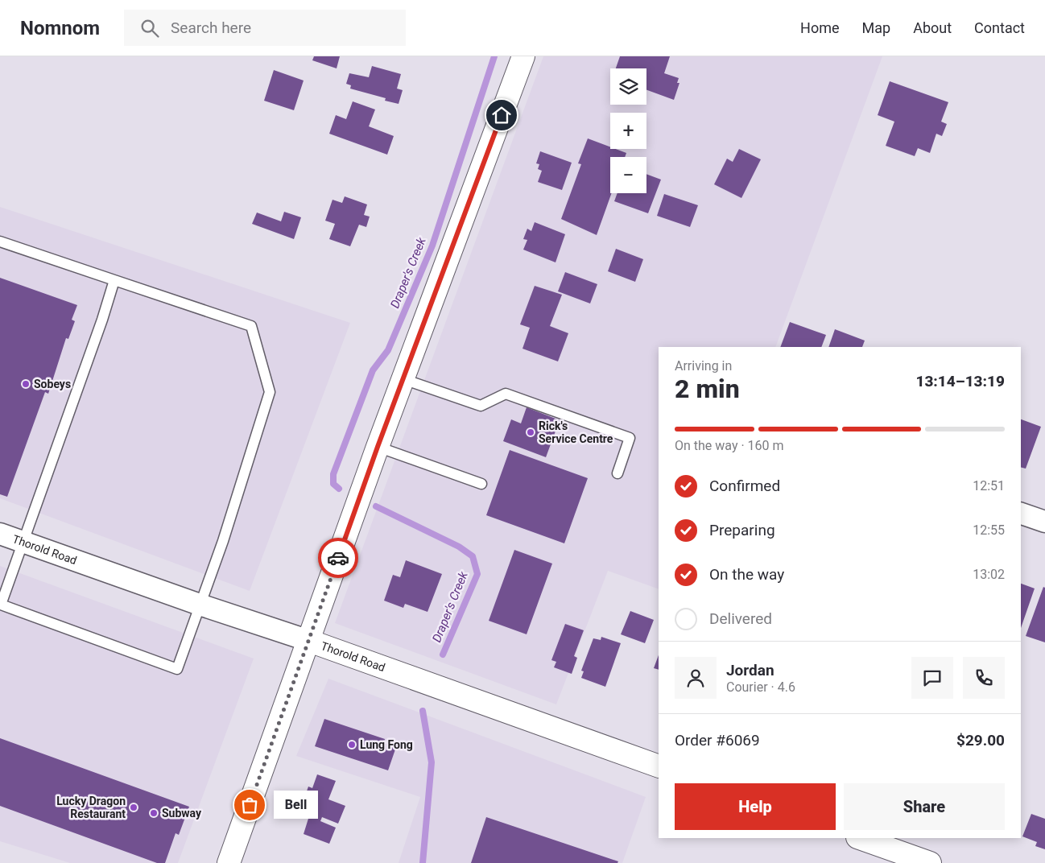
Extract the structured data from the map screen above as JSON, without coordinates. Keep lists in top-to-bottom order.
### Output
{
  "streets": {
    "main road": ["Thorold Road"]
  },
  "water": ["Draper's Creek"],
  "places": [
    "Sobeys",
    "Rick's Service Centre",
    "Lung Fong",
    "Bell",
    "Lucky Dragon Restaurant",
    "Subway"
  ],
  "page": {
    "header": "Nomnom",
    "search": "Search here",
    "nav": [
      "Home",
      "Map",
      "About",
      "Contact"
    ],
    "map_buttons": ["+", "−"],
    "heading": ["2 min", "Arriving in", "13:14–13:19"],
    "panel": [
      "Jordan",
      "Courier · 4.6",
      "Order #6069",
      "$29.00"
    ],
    "bar": "On the way · 160 m",
    "list": [
      ["Confirmed", "12:51"],
      ["Preparing", "12:55"],
      ["On the way", "13:02"],
      "Delivered"
    ],
    "buttons": ["Help", "Share"],
    "bubble": "Bell"
  }
}
